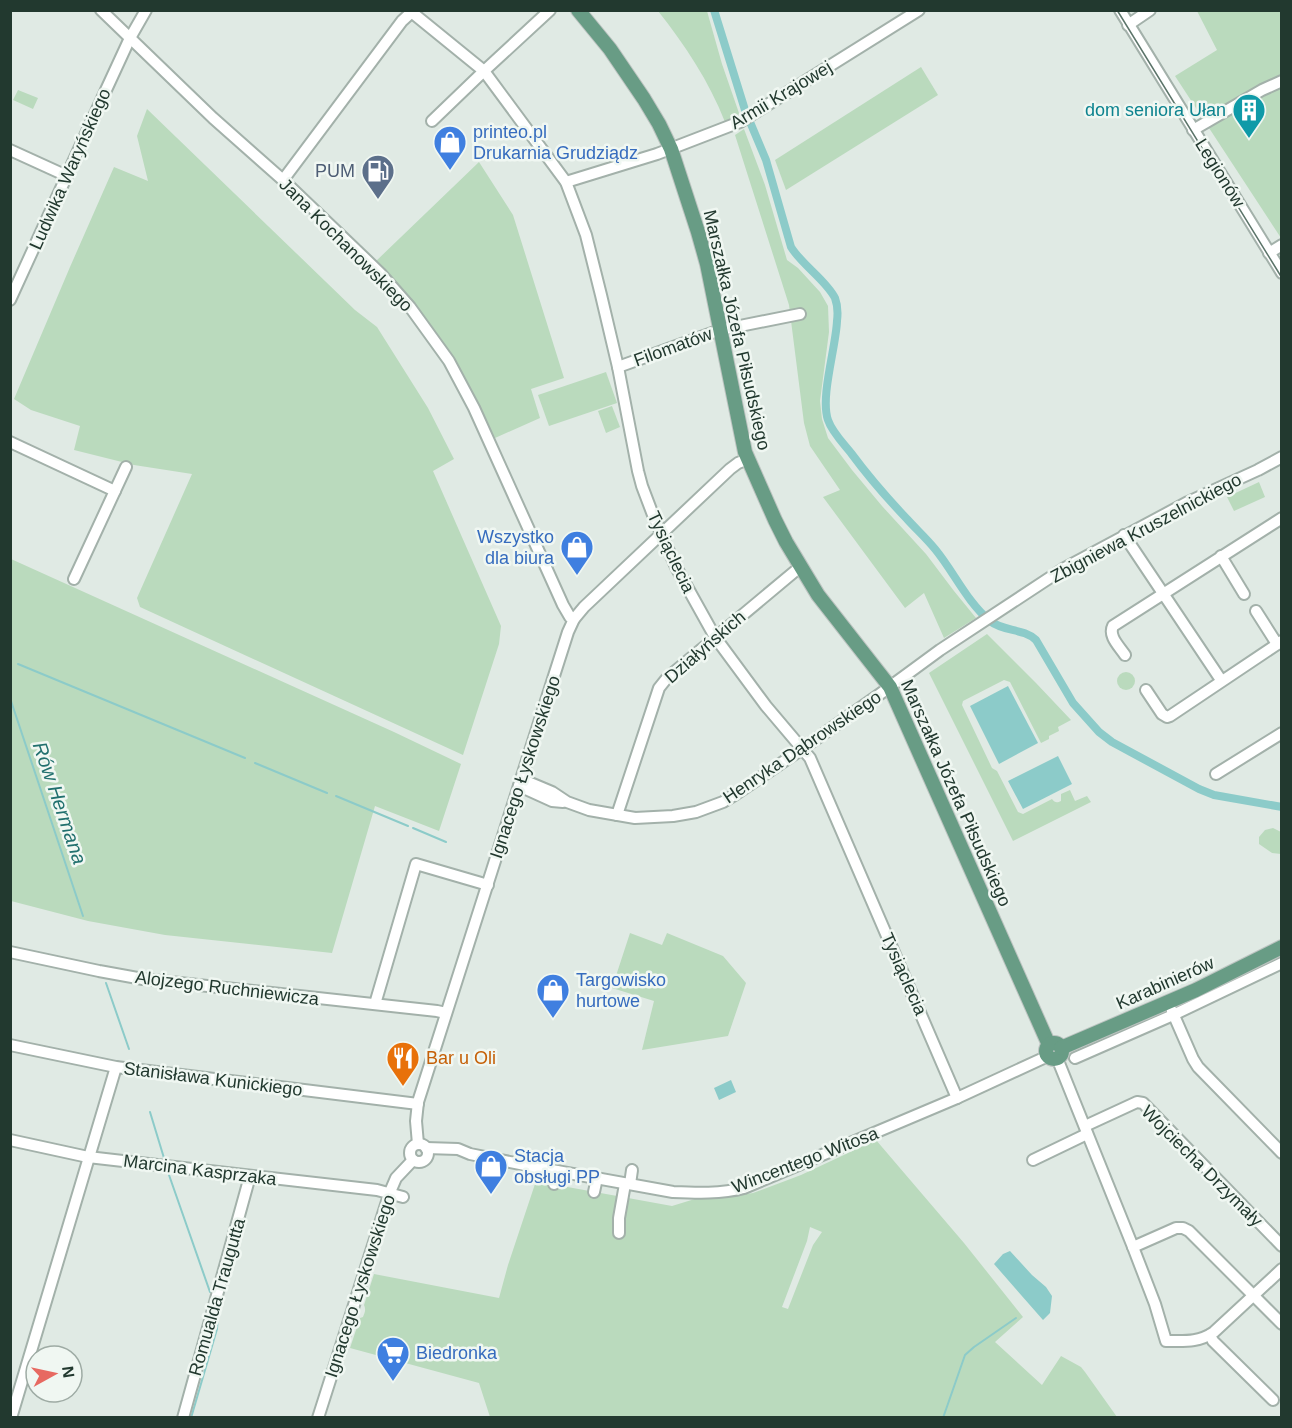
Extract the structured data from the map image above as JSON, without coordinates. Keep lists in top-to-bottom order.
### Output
{
  "streets": {
    "main road": ["Marszałka Józefa Piłsudskiego", "Karabinierów"],
    "street": [
      "Armii Krajowej",
      "Ludwika Waryńskiego",
      "Legionów",
      "Jana Kochanowskiego",
      "Filomatów",
      "Zbigniewa Kruszelnickiego",
      "Tysiąclecia",
      "Działyńskich",
      "Henryka Dąbrowskiego",
      "Ignacego Łyskowskiego",
      "Alojzego Ruchniewicza",
      "Stanisława Kunickiego",
      "Wincentego Witosa",
      "Wojciecha Drzymały",
      "Marcina Kasprzaka",
      "Romualda Traugutta"
    ]
  },
  "crossings": [
    ["Armii Krajowej", "Marszałka Józefa Piłsudskiego"],
    ["Armii Krajowej", "Tysiąclecia"],
    ["Ludwika Waryńskiego", "Jana Kochanowskiego"],
    ["Jana Kochanowskiego", "Ignacego Łyskowskiego"],
    ["Marszałka Józefa Piłsudskiego", "Filomatów"],
    ["Marszałka Józefa Piłsudskiego", "Działyńskich"],
    ["Marszałka Józefa Piłsudskiego", "Henryka Dąbrowskiego"],
    ["Marszałka Józefa Piłsudskiego", "Ignacego Łyskowskiego"],
    ["Marszałka Józefa Piłsudskiego", "Karabinierów"],
    ["Marszałka Józefa Piłsudskiego", "Wojciecha Drzymały"],
    ["Filomatów", "Tysiąclecia"],
    ["Zbigniewa Kruszelnickiego", "Henryka Dąbrowskiego"],
    ["Tysiąclecia", "Działyńskich"],
    ["Tysiąclecia", "Henryka Dąbrowskiego"],
    ["Tysiąclecia", "Ignacego Łyskowskiego"],
    ["Tysiąclecia", "Karabinierów"],
    ["Tysiąclecia", "Wincentego Witosa"],
    ["Działyńskich", "Henryka Dąbrowskiego"],
    ["Henryka Dąbrowskiego", "Ignacego Łyskowskiego"],
    ["Ignacego Łyskowskiego", "Alojzego Ruchniewicza"],
    ["Ignacego Łyskowskiego", "Stanisława Kunickiego"],
    ["Ignacego Łyskowskiego", "Wincentego Witosa"],
    ["Ignacego Łyskowskiego", "Marcina Kasprzaka"],
    ["Karabinierów", "Wincentego Witosa"],
    ["Marcina Kasprzaka", "Romualda Traugutta"]
  ],
  "water": ["Rów Hermana"],
  "places": {
    "building": ["dom seniora Ułan"],
    "shop": [
      "printeo.pl Drukarnia Grudziądz",
      "Wszystko dla biura",
      "Targowisko hurtowe",
      "Stacja obsługi PP"
    ],
    "fuel station": ["PUM"],
    "restaurant": ["Bar u Oli"],
    "supermarket": ["Biedronka"]
  },
  "north": "right"
}
